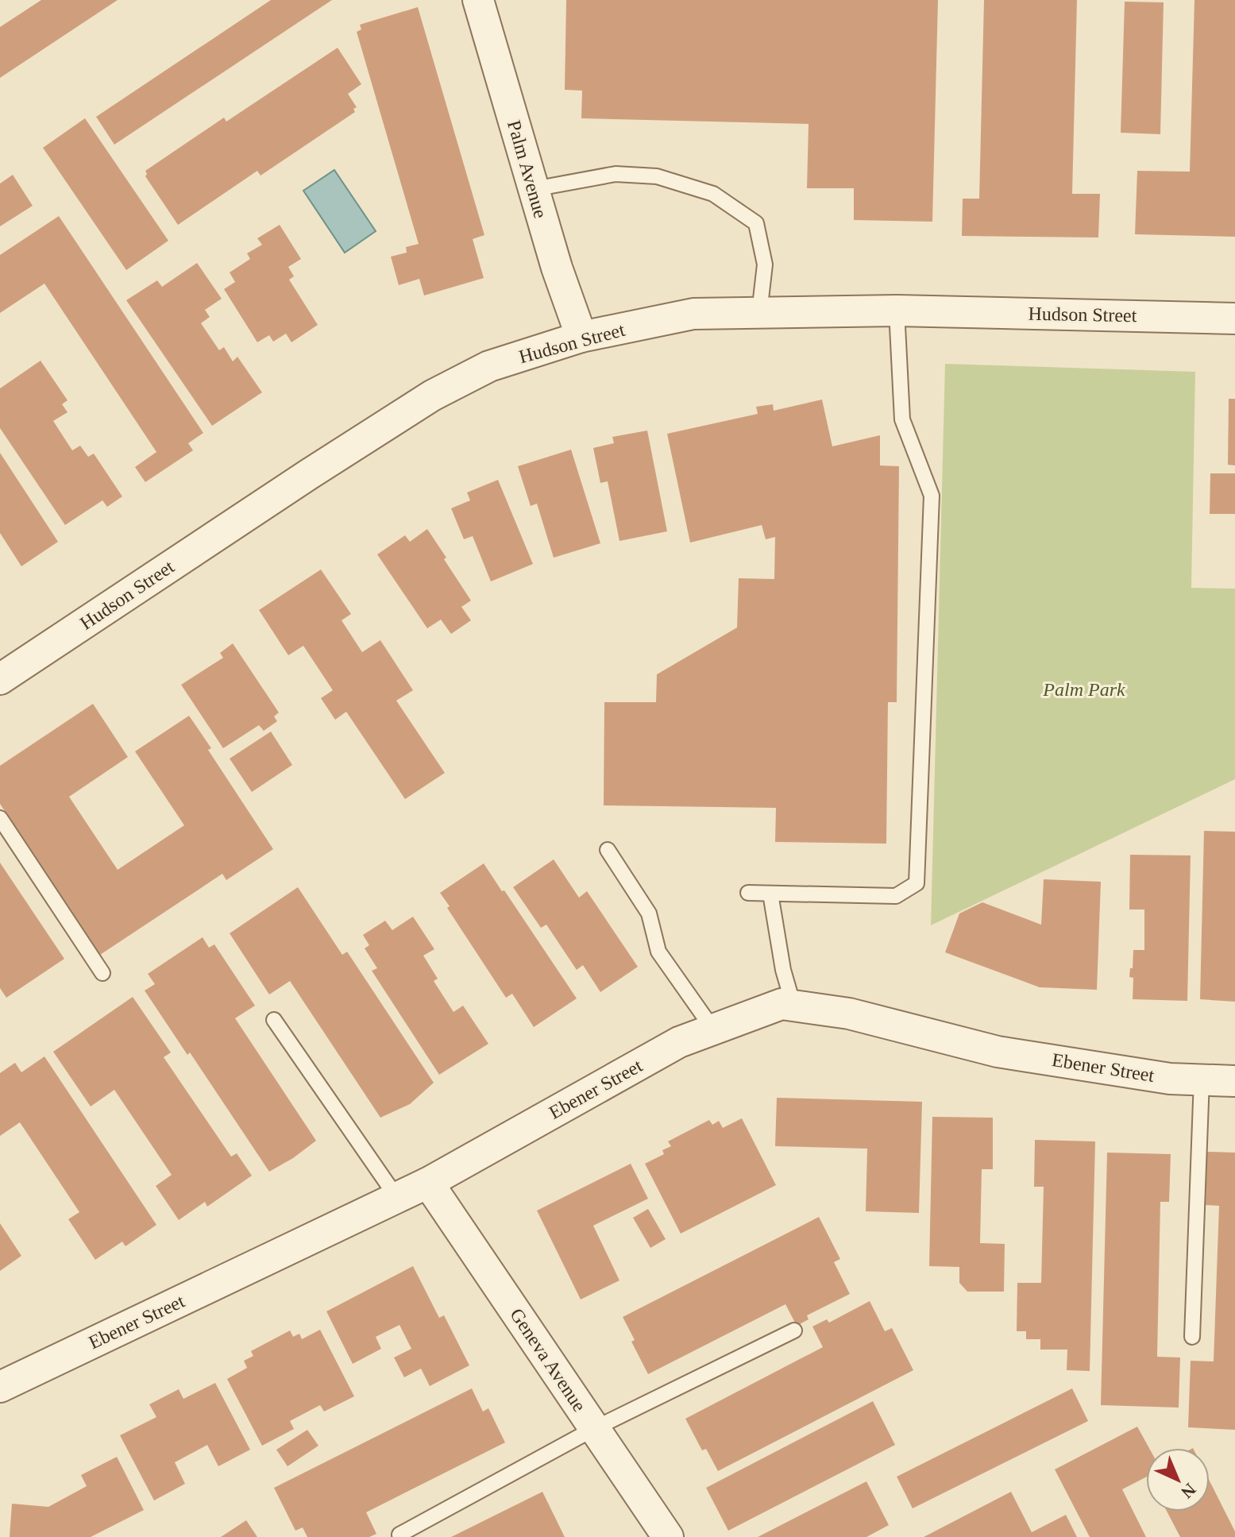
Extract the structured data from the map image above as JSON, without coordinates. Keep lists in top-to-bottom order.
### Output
{
  "streets": {
    "street": [
      "Palm Avenue",
      "Hudson Street",
      "Ebener Street",
      "Geneva Avenue"
    ]
  },
  "crossings": [
    ["Palm Avenue", "Hudson Street"],
    ["Ebener Street", "Geneva Avenue"]
  ],
  "parks": ["Palm Park"],
  "north": "bottom right"
}
